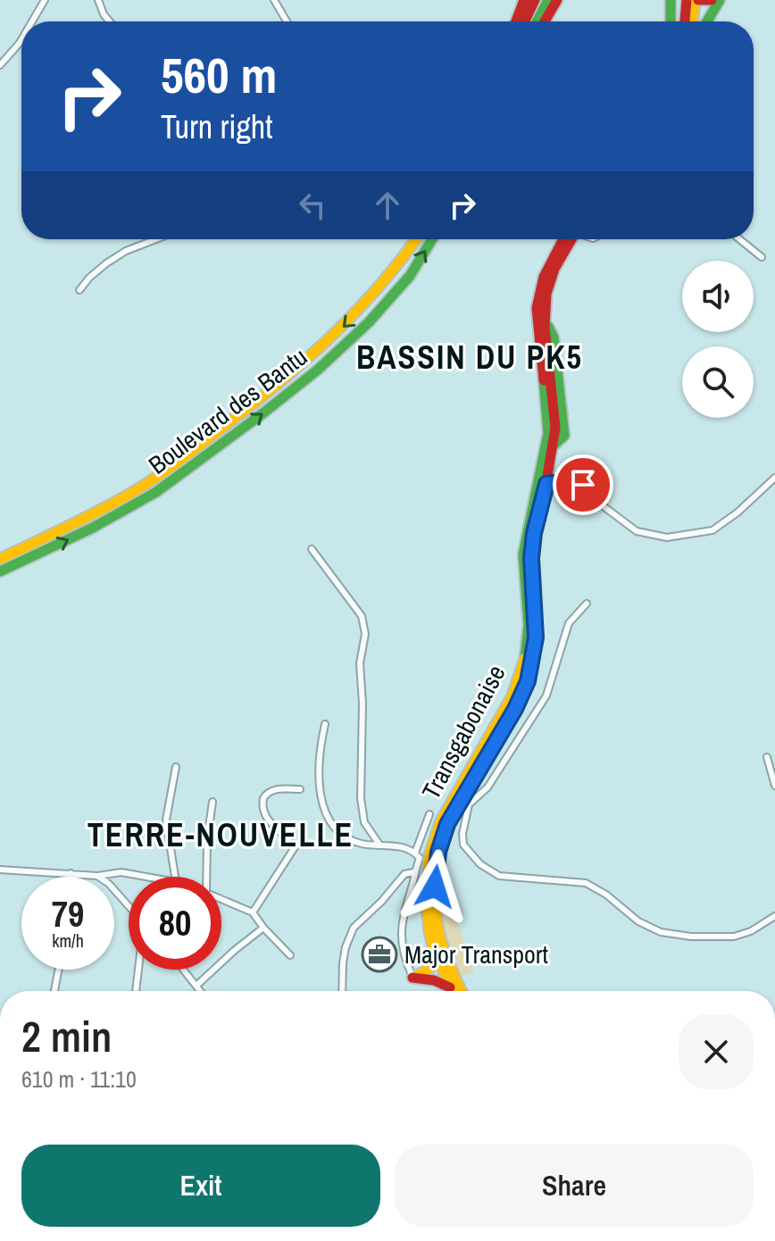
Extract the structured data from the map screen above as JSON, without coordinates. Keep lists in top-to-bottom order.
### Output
{
  "streets": {
    "highway": ["Boulevard des Bantu", "Transgabonaise"]
  },
  "districts": ["BASSIN DU PK5", "TERRE-NOUVELLE"],
  "places": {
    "office": ["Major Transport"]
  },
  "page": {
    "turn": ["560 m", "Turn right"],
    "speed": "79 km/h",
    "limit": "80",
    "heading": ["2 min", "610 m · 11:10"],
    "buttons": ["Exit", "Share"]
  }
}
